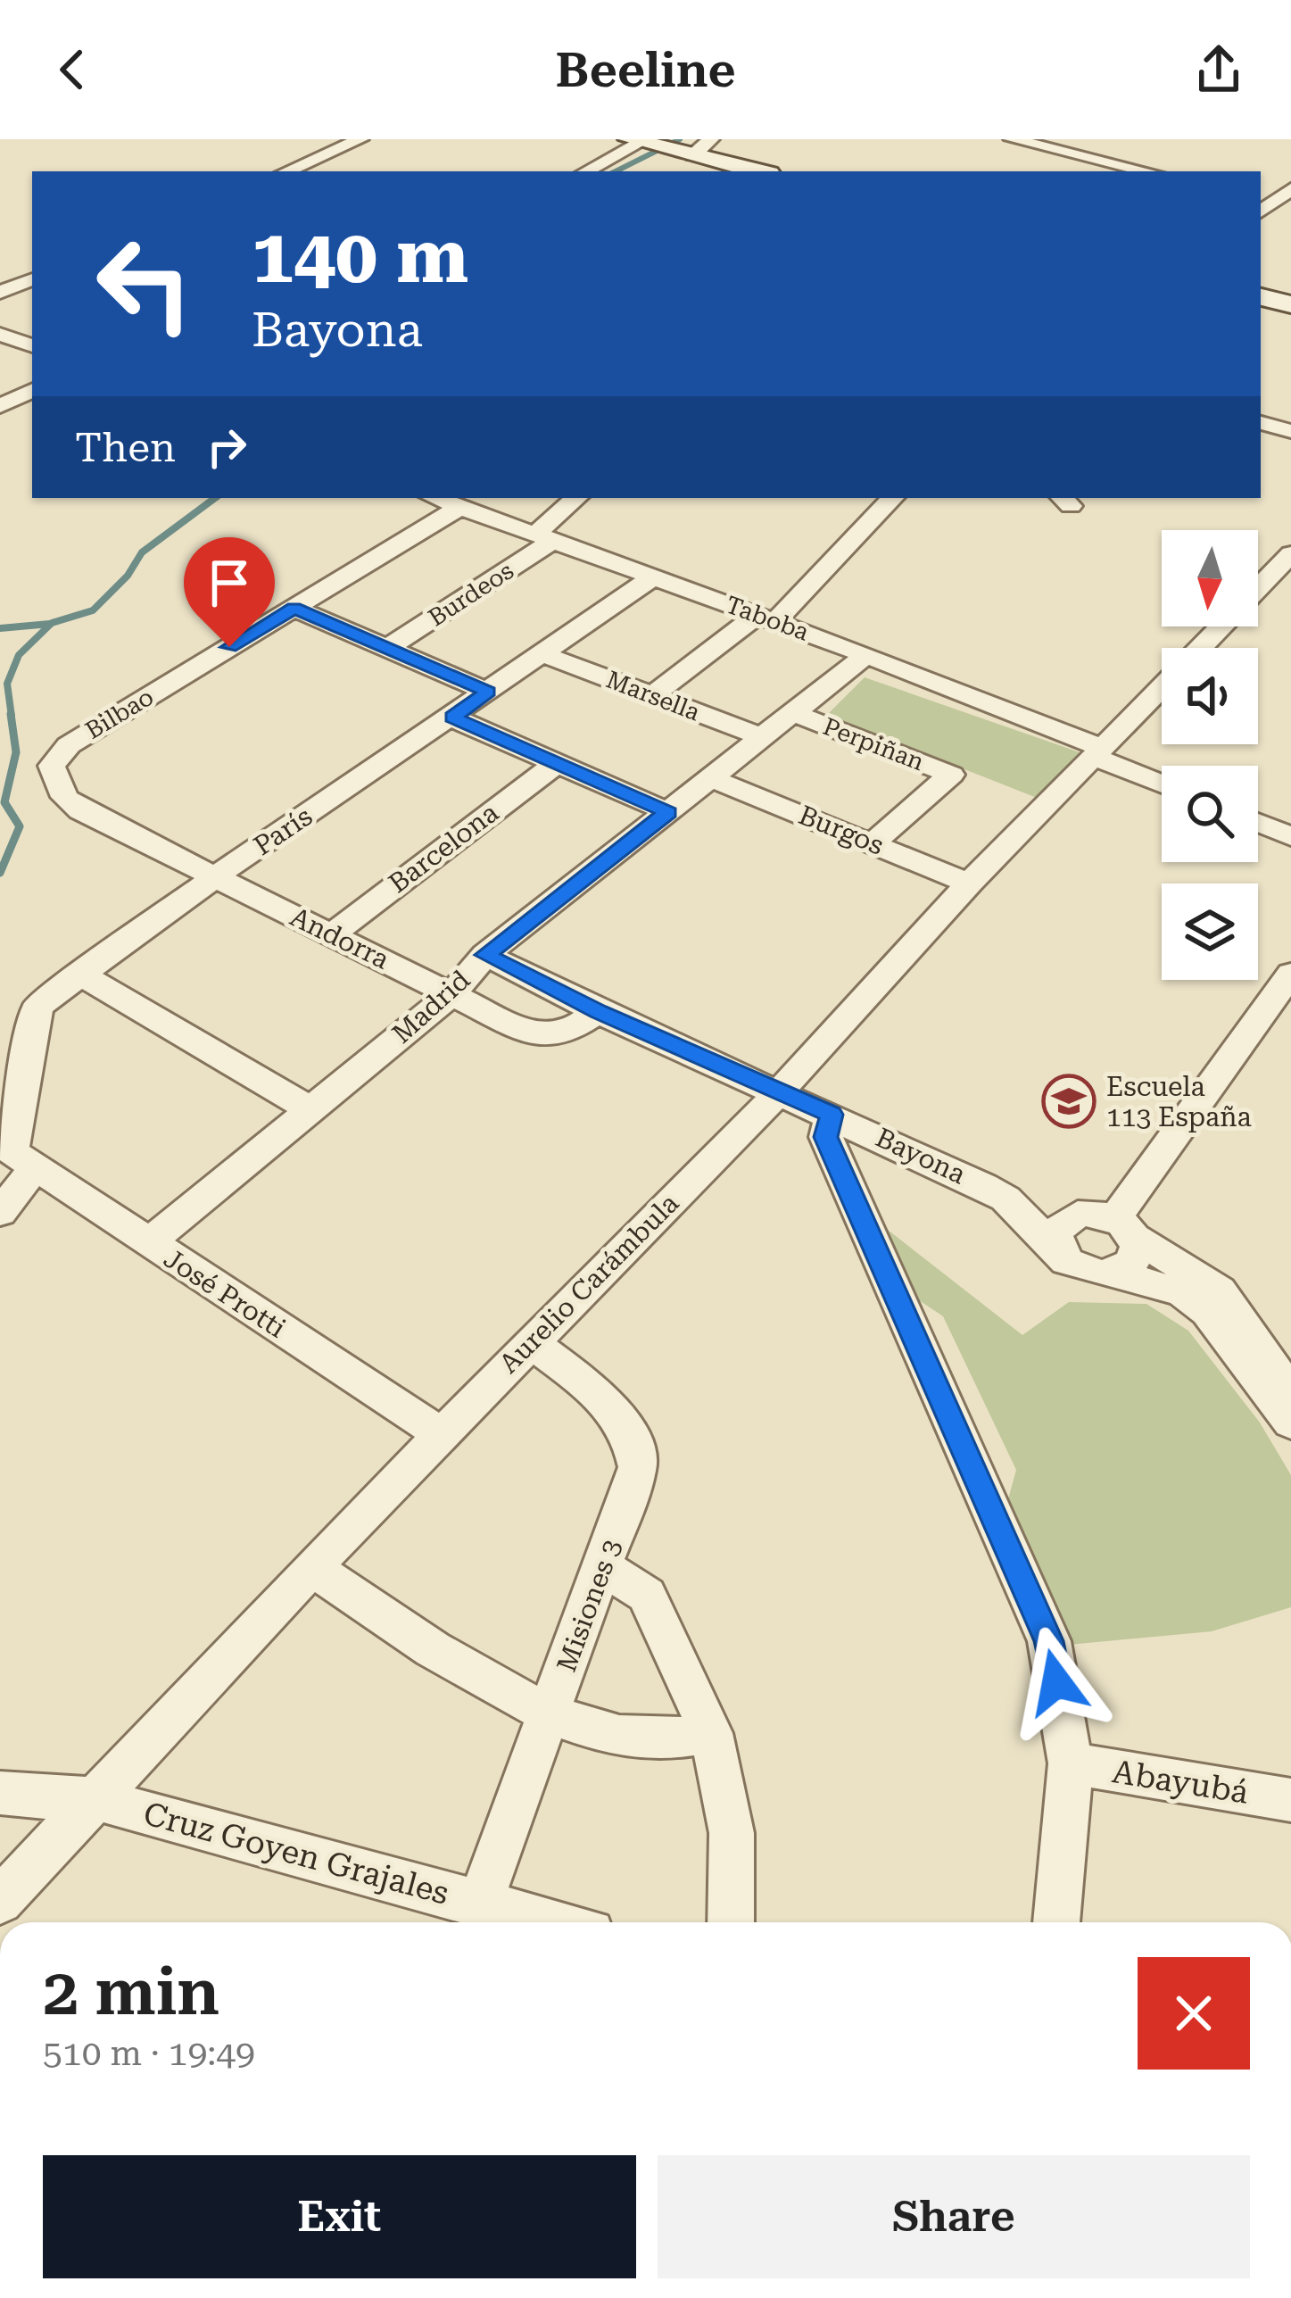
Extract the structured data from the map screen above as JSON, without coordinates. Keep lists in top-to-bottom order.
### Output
{
  "streets": {
    "street": [
      "Burdeos",
      "Taboba",
      "Marsella",
      "Bilbao",
      "Perpiñan",
      "Burgos",
      "París",
      "Barcelona",
      "Andorra",
      "Madrid",
      "Bayona",
      "Aurelio Carámbula",
      "José Protti",
      "Misiones 3",
      "Abayubá",
      "Cruz Goyen Grajales"
    ]
  },
  "crossings": [
    ["Burdeos", "Taboba"],
    ["Taboba", "Bilbao"],
    ["Taboba", "París"],
    ["Taboba", "Madrid"],
    ["Taboba", "Aurelio Carámbula"],
    ["Marsella", "París"],
    ["Marsella", "Madrid"],
    ["Bilbao", "Andorra"],
    ["Perpiñan", "Burgos"],
    ["Perpiñan", "Madrid"],
    ["Burgos", "Madrid"],
    ["Burgos", "Aurelio Carámbula"],
    ["París", "Andorra"],
    ["París", "José Protti"],
    ["Barcelona", "Andorra"],
    ["Andorra", "Madrid"],
    ["Andorra", "Bayona"],
    ["Madrid", "Bayona"],
    ["Madrid", "José Protti"],
    ["Bayona", "Aurelio Carámbula"],
    ["Aurelio Carámbula", "José Protti"],
    ["Aurelio Carámbula", "Misiones 3"],
    ["Aurelio Carámbula", "Cruz Goyen Grajales"],
    ["Misiones 3", "Cruz Goyen Grajales"]
  ],
  "places": {
    "school or university": ["Escuela 113 España"]
  },
  "north": "bottom",
  "page": {
    "header": "Beeline",
    "turn": ["140 m", "Bayona"],
    "then": "Then",
    "heading": ["2 min", "510 m · 19:49"],
    "buttons": ["Exit", "Share"]
  }
}
